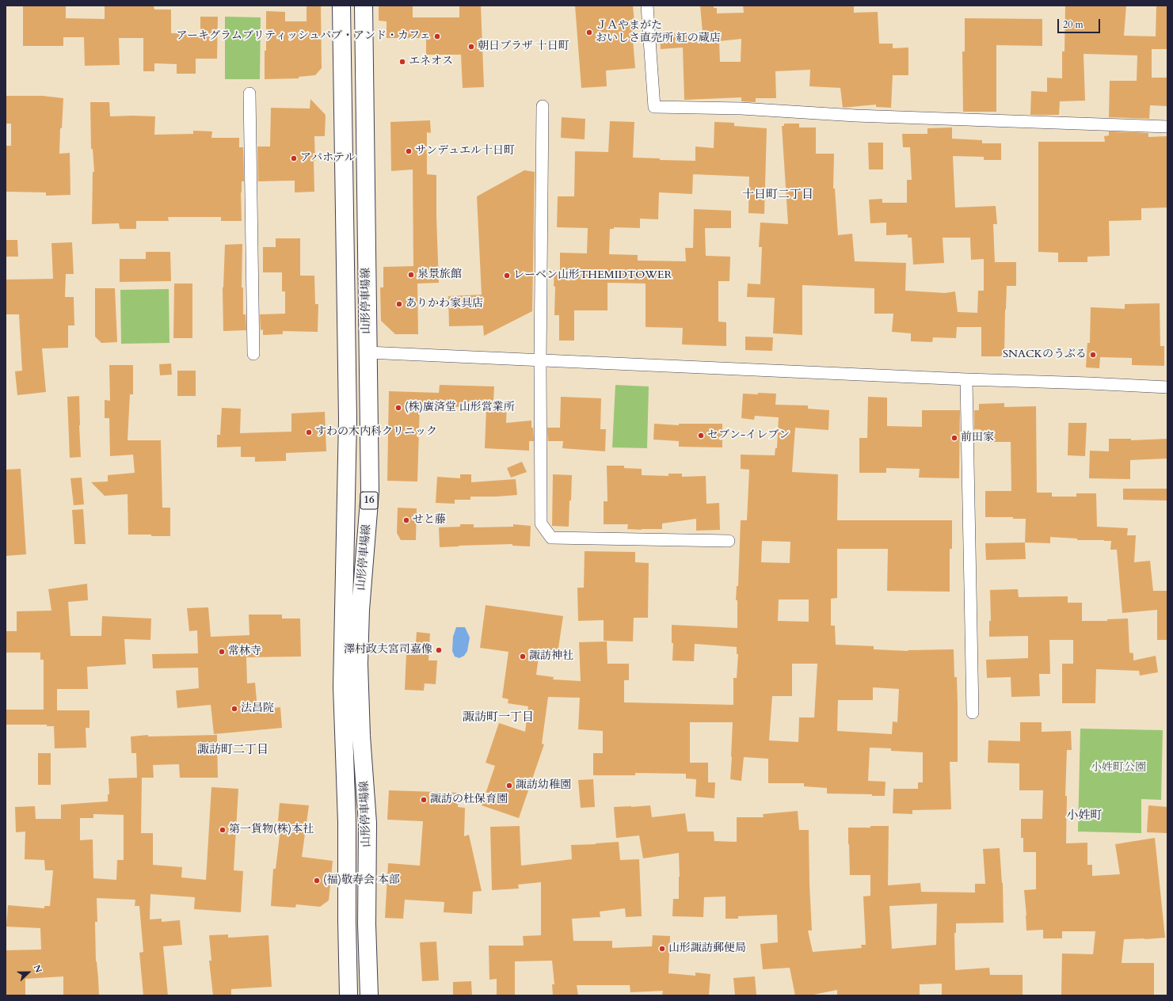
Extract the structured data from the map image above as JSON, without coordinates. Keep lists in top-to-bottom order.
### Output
{
  "streets": {
    "main road": ["山形停車場線", "16"]
  },
  "districts": [
    "十日町二丁目",
    "諏訪町一丁目",
    "諏訪町二丁目",
    "小姓町"
  ],
  "parks": ["小姓町公園"],
  "places": [
    "ＪＡやまがた おいしさ直売所 紅の蔵店",
    "アーキグラムブリティッシュパブ・アンド・カフェ",
    "朝日プラザ 十日町",
    "エネオス",
    "サンデュエル十日町",
    "アパホテル",
    "泉景旅館",
    "レーベン山形THEMIDTOWER",
    "ありかわ家具店",
    "SNACKのうぶる",
    "(株)廣済堂 山形営業所",
    "すわの木内科クリニック",
    "セブン-イレブン",
    "前田家",
    "せと藤",
    "澤村政夫宮司嘉像",
    "常林寺",
    "諏訪神社",
    "法昌院",
    "諏訪幼稚園",
    "諏訪の杜保育園",
    "第一貨物(株)本社",
    "(福)敬寿会 本部",
    "山形諏訪郵便局"
  ],
  "scale_bar": "20 m",
  "north": "right"
}
